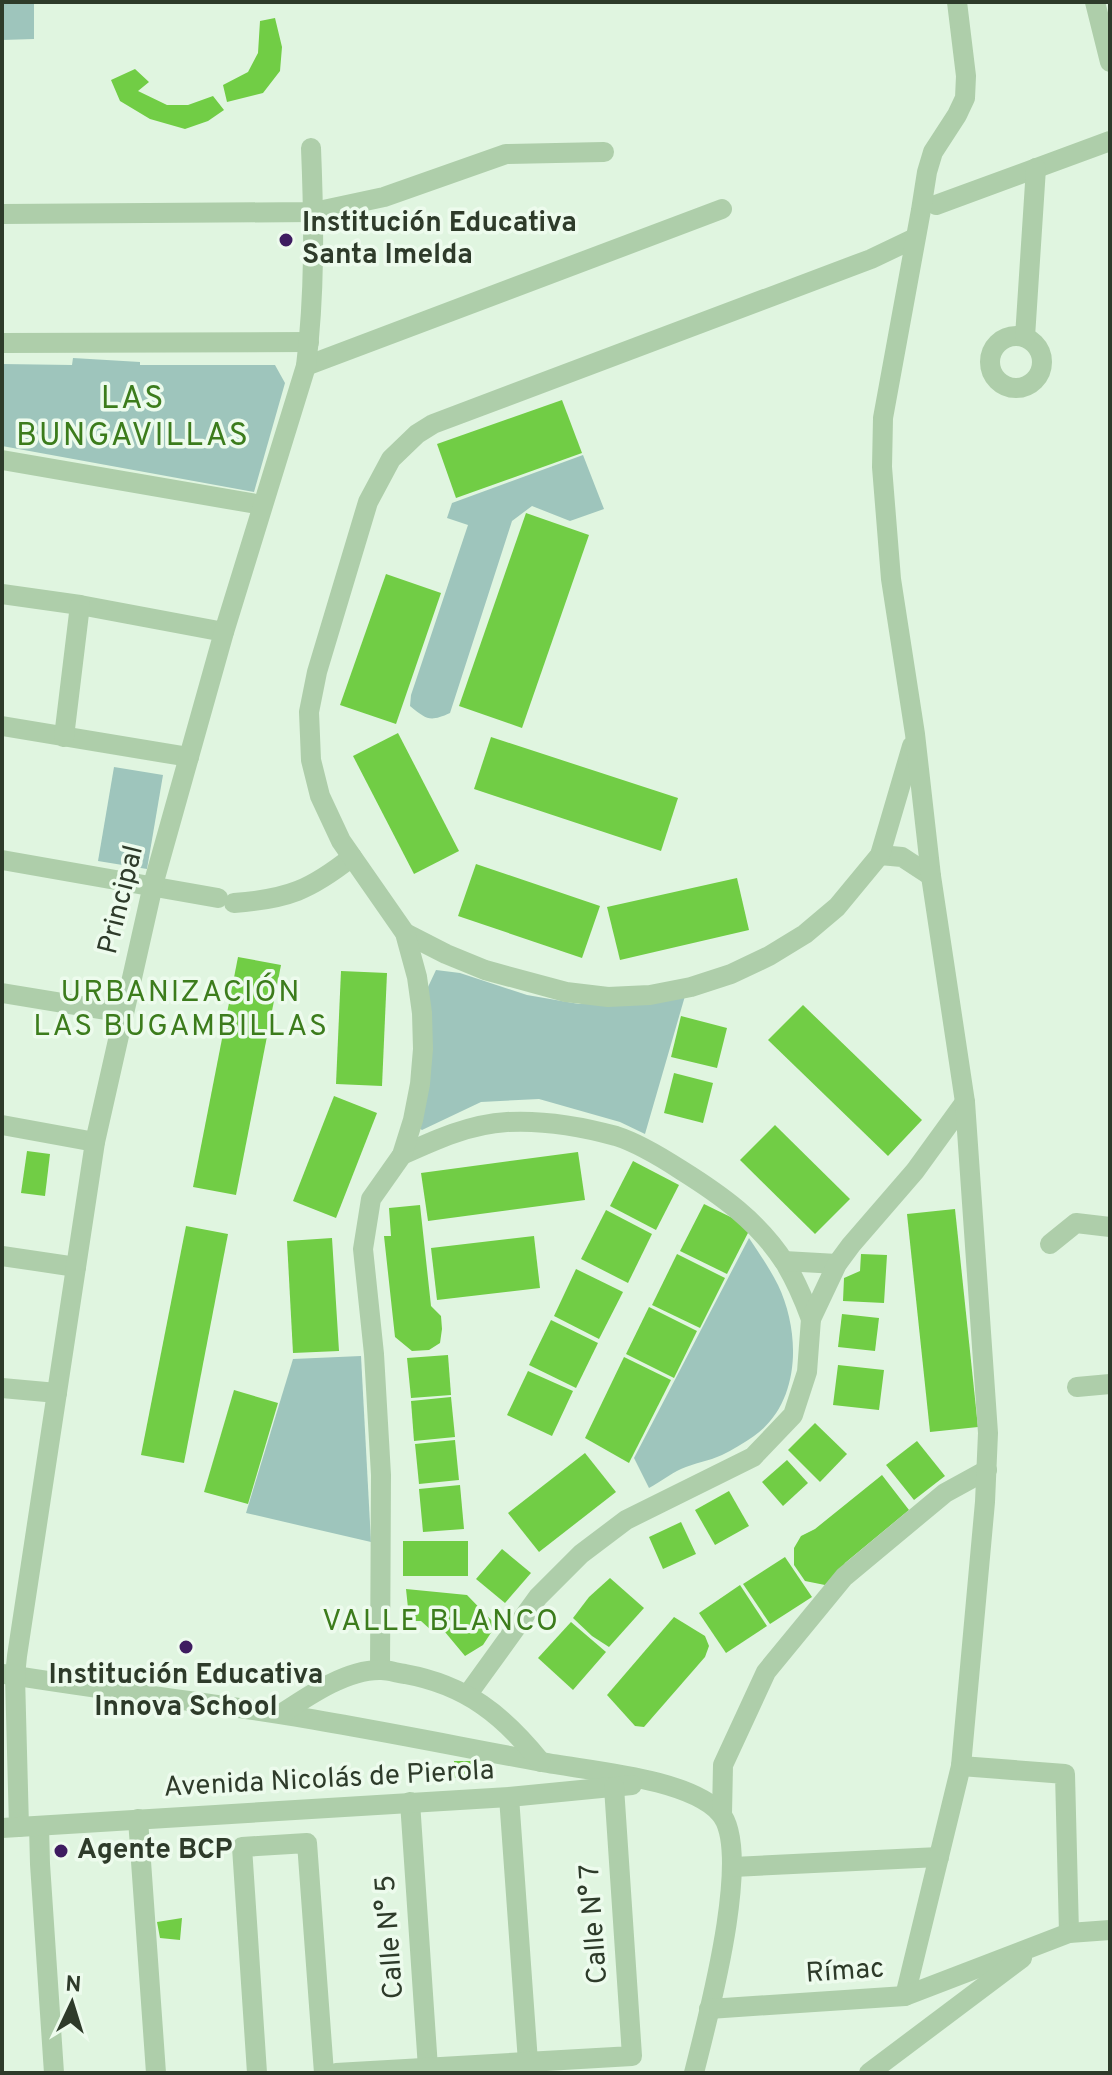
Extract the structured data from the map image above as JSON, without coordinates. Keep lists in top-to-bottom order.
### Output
{
  "streets": {
    "street": [
      "Principal",
      "Avenida Nicolás de Pierola",
      "Calle N° 7",
      "Calle N° 5",
      "Rímac"
    ]
  },
  "crossings": [
    ["Principal", "Avenida Nicolás de Pierola"],
    ["Avenida Nicolás de Pierola", "Calle N° 7"],
    ["Avenida Nicolás de Pierola", "Calle N° 5"]
  ],
  "districts": ["LAS BUNGAVILLAS", "URBANIZACIÓN LAS BUGAMBILLAS", "VALLE BLANCO"],
  "places": ["Institución Educativa Santa Imelda", "Institución Educativa Innova School", "Agente BCP"],
  "north": "top"
}
